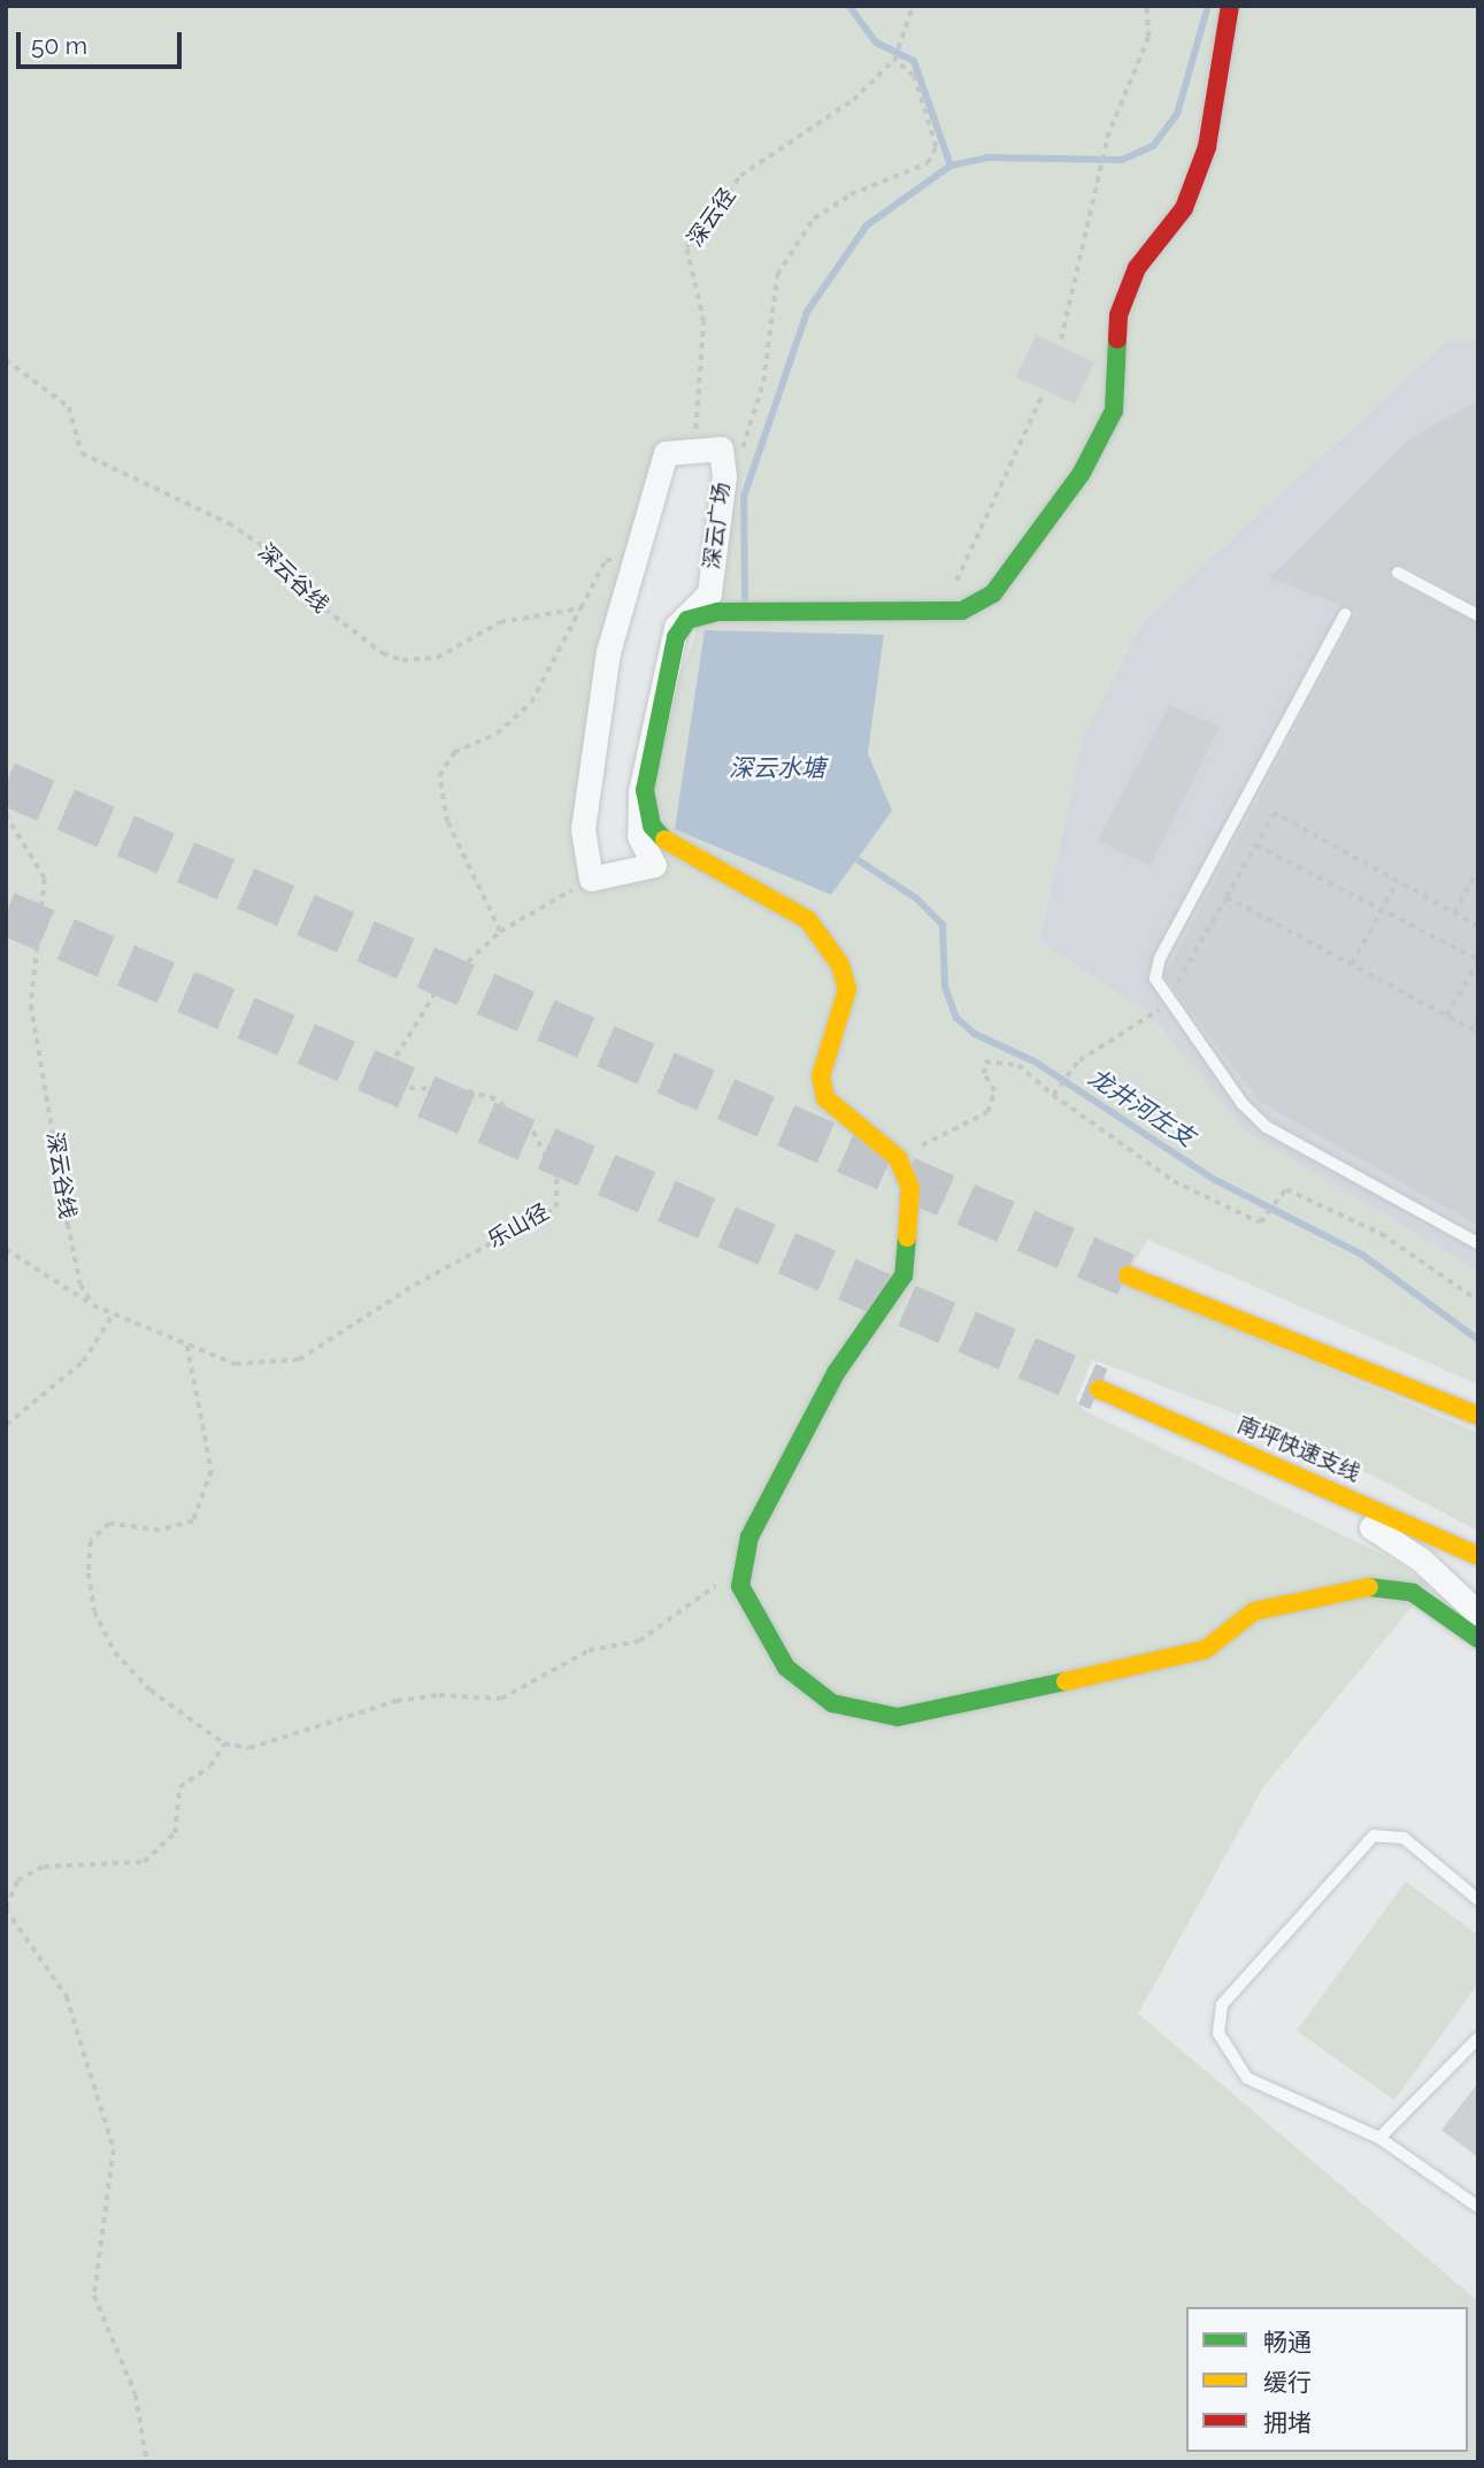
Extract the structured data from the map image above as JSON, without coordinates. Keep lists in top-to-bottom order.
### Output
{
  "streets": {
    "main road": ["南坪快速支线"],
    "street": ["深云广场"],
    "path": ["深云径", "深云谷线", "乐山径"]
  },
  "crossings": [
    ["深云径", "深云广场"],
    ["深云广场", "乐山径"],
    ["深云谷线", "乐山径"]
  ],
  "water": ["深云水塘", "龙井河左支"],
  "legend": ["畅通", "缓行", "拥堵"],
  "scale_bar": "50 m"
}
